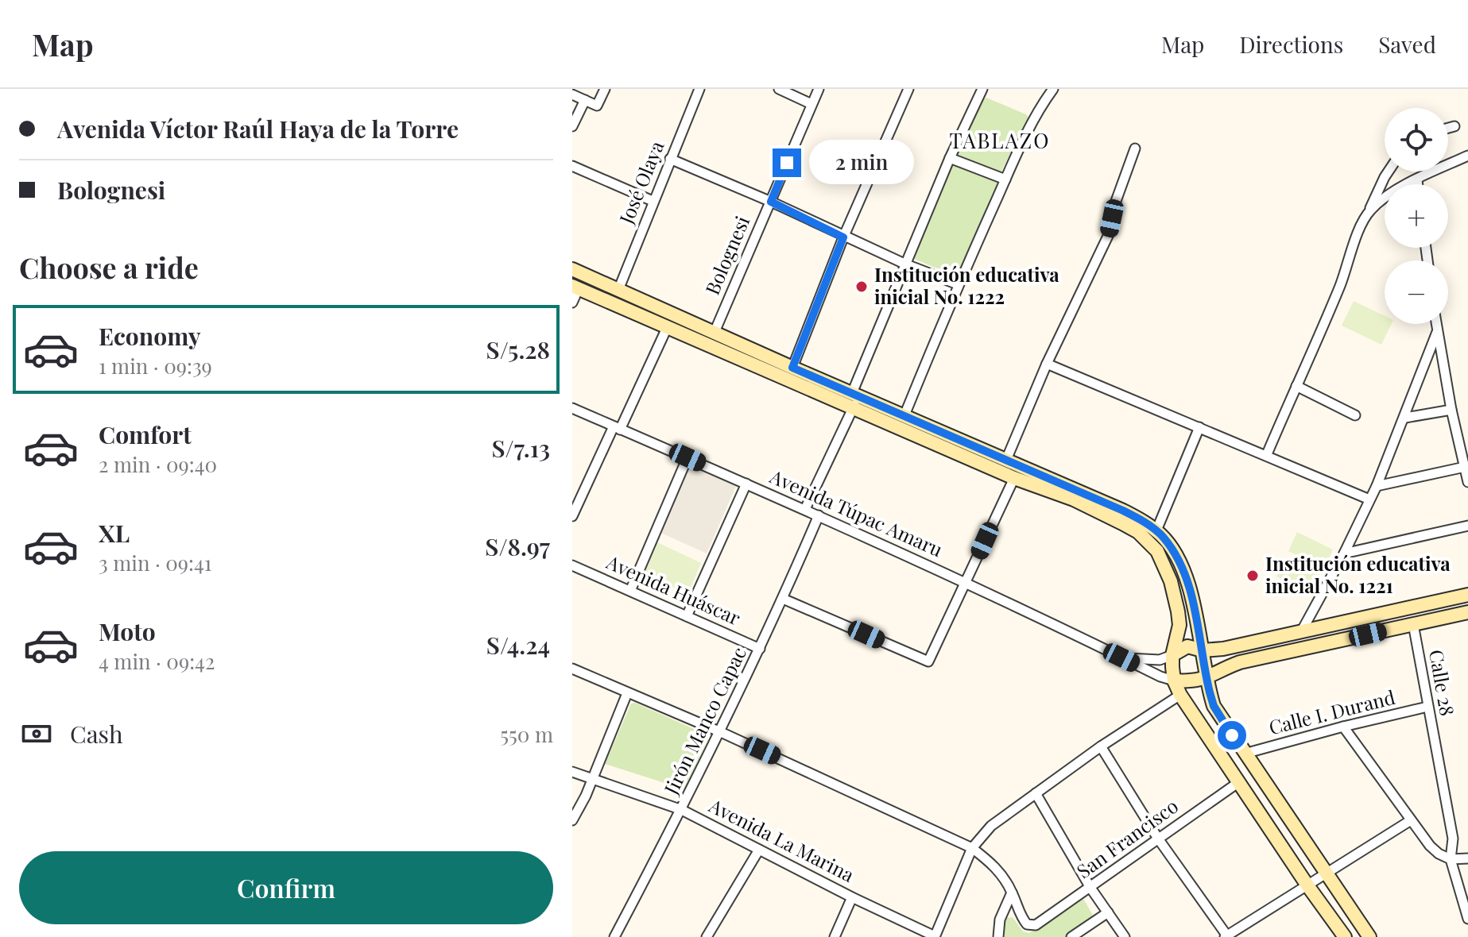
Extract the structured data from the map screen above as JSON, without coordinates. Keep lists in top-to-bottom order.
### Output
{
  "streets": {
    "street": [
      "José Olaya",
      "Bolognesi",
      "Avenida Túpac Amaru",
      "Avenida Huáscar",
      "Calle 28",
      "Calle I. Durand",
      "Jirón Manco Capac",
      "San Francisco",
      "Avenida La Marina"
    ]
  },
  "crossings": [
    ["Avenida Túpac Amaru", "Jirón Manco Capac"],
    ["Avenida Huáscar", "Jirón Manco Capac"],
    ["Calle 28", "Calle I. Durand"],
    ["Jirón Manco Capac", "Avenida La Marina"]
  ],
  "districts": ["TABLAZO"],
  "places": ["Institución educativa inicial No. 1222", "Institución educativa inicial No. 1221"],
  "page": {
    "header": "Map",
    "nav": ["Map", "Directions", "Saved"],
    "banner": ["Avenida Víctor Raúl Haya de la Torre", "Bolognesi"],
    "map_buttons": ["+", "−"],
    "bubble": "2 min",
    "heading": "Choose a ride",
    "list": [
      {
        "name": "Economy",
        "note": "1 min · 09:39",
        "value": "S/5.28"
      },
      {
        "name": "Comfort",
        "note": "2 min · 09:40",
        "value": "S/7.13"
      },
      {
        "name": "XL",
        "note": "3 min · 09:41",
        "value": "S/8.97"
      },
      {
        "name": "Moto",
        "note": "4 min · 09:42",
        "value": "S/4.24"
      }
    ],
    "pay": ["Cash", "550 m"],
    "buttons": "Confirm"
  }
}
